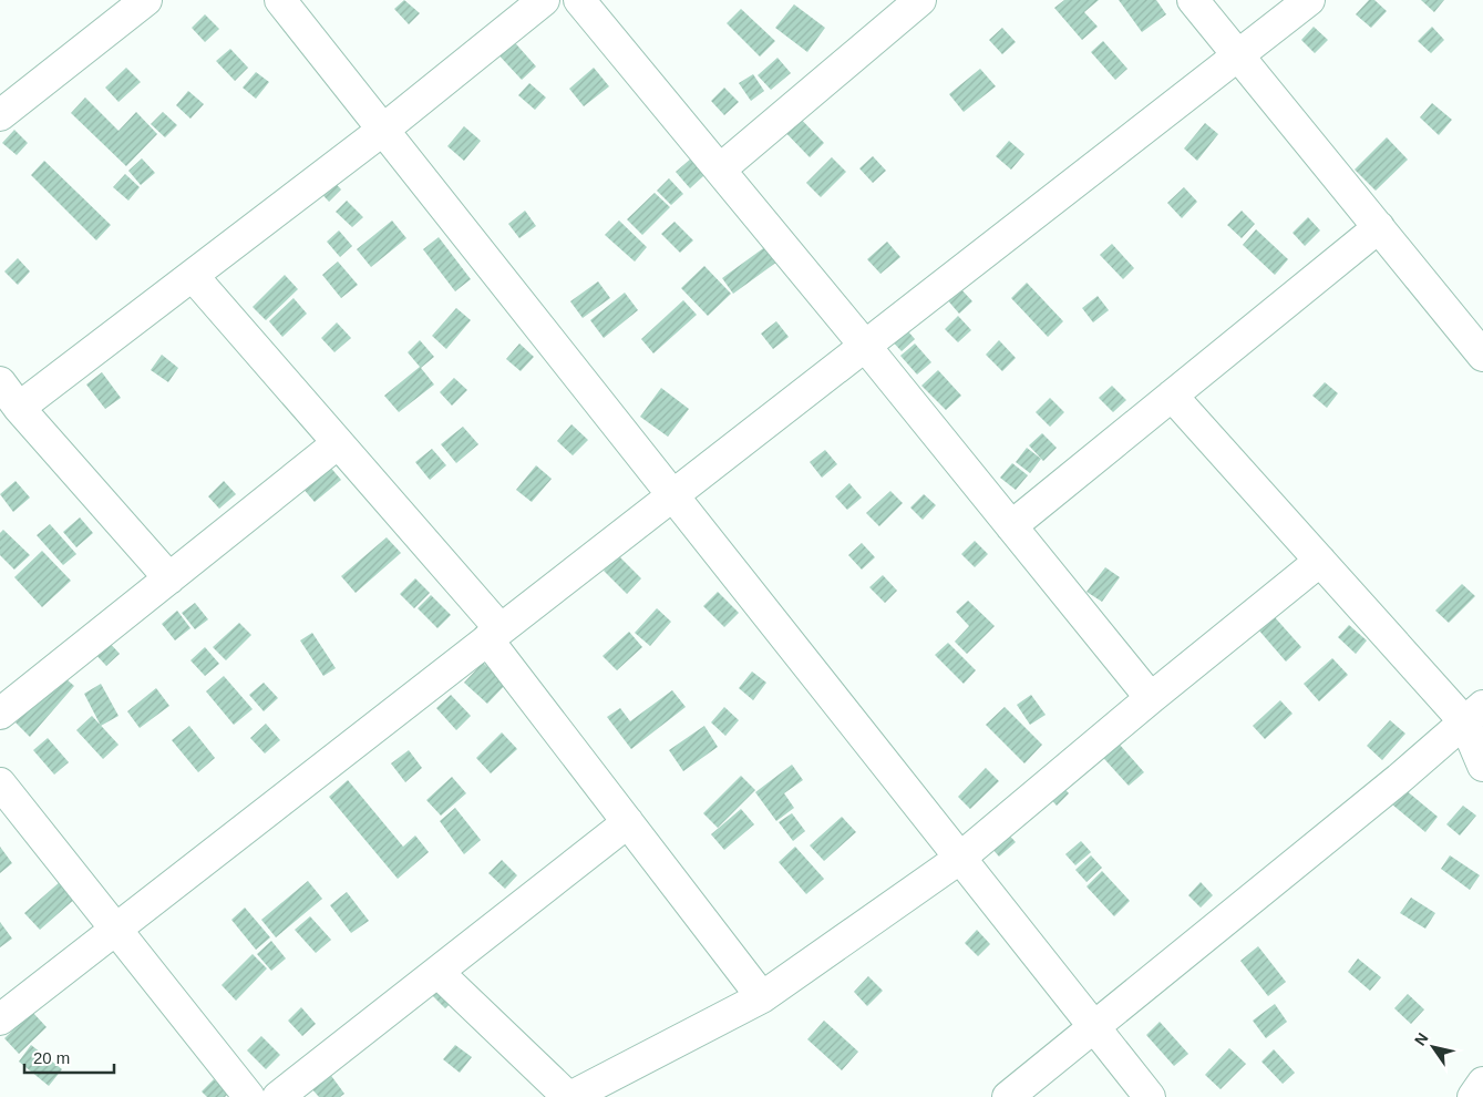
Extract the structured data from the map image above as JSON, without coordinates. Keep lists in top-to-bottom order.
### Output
{
  "scale_bar": "20 m",
  "north": "top left"
}
